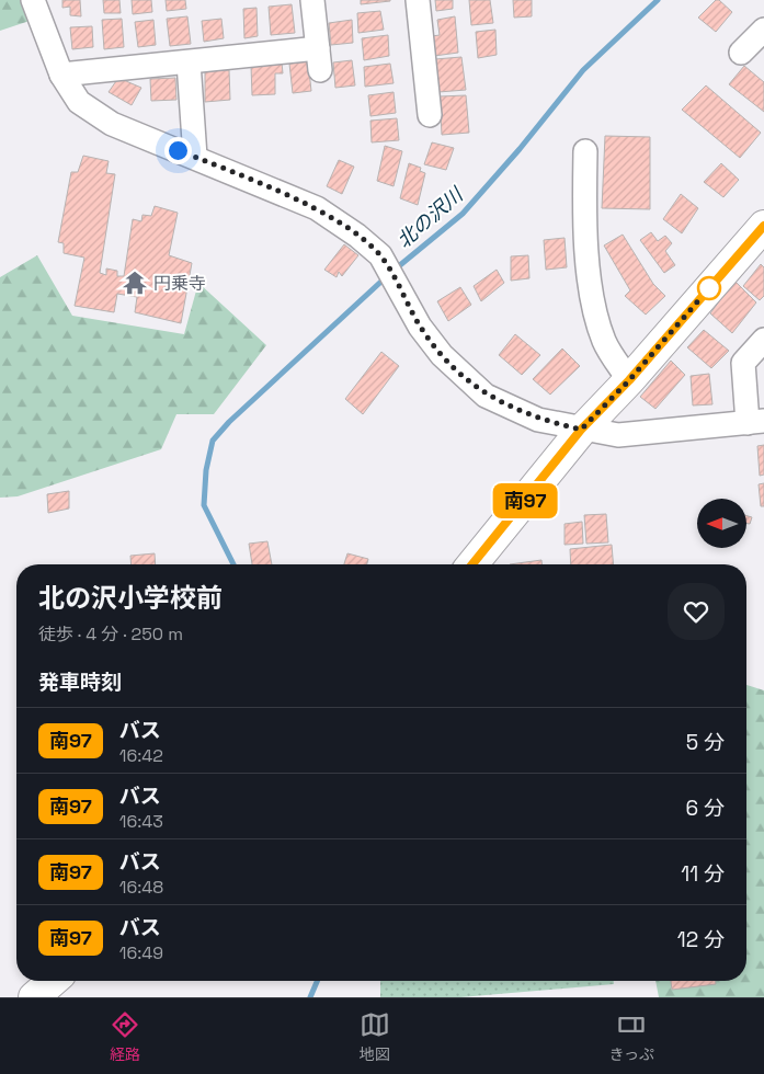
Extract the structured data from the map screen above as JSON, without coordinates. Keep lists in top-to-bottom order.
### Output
{
  "water": ["北の沢川"],
  "places": {
    "temple": ["円乗寺"]
  },
  "lines": ["bus line 南97"],
  "north": "left",
  "page": {
    "on_map": "南97",
    "heading": [
      ["北の沢小学校前", "徒歩 · 4 分 · 250 m"],
      "発車時刻"
    ],
    "list": [
      {
        "mark": "南97",
        "name": "バス",
        "note": "16:42",
        "value": "5 分"
      },
      {
        "mark": "南97",
        "name": "バス",
        "note": "16:43",
        "value": "6 分"
      },
      {
        "mark": "南97",
        "name": "バス",
        "note": "16:48",
        "value": "11 分"
      },
      {
        "mark": "南97",
        "name": "バス",
        "note": "16:49",
        "value": "12 分"
      }
    ],
    "tabs": ["経路", "地図", "きっぷ"]
  }
}
